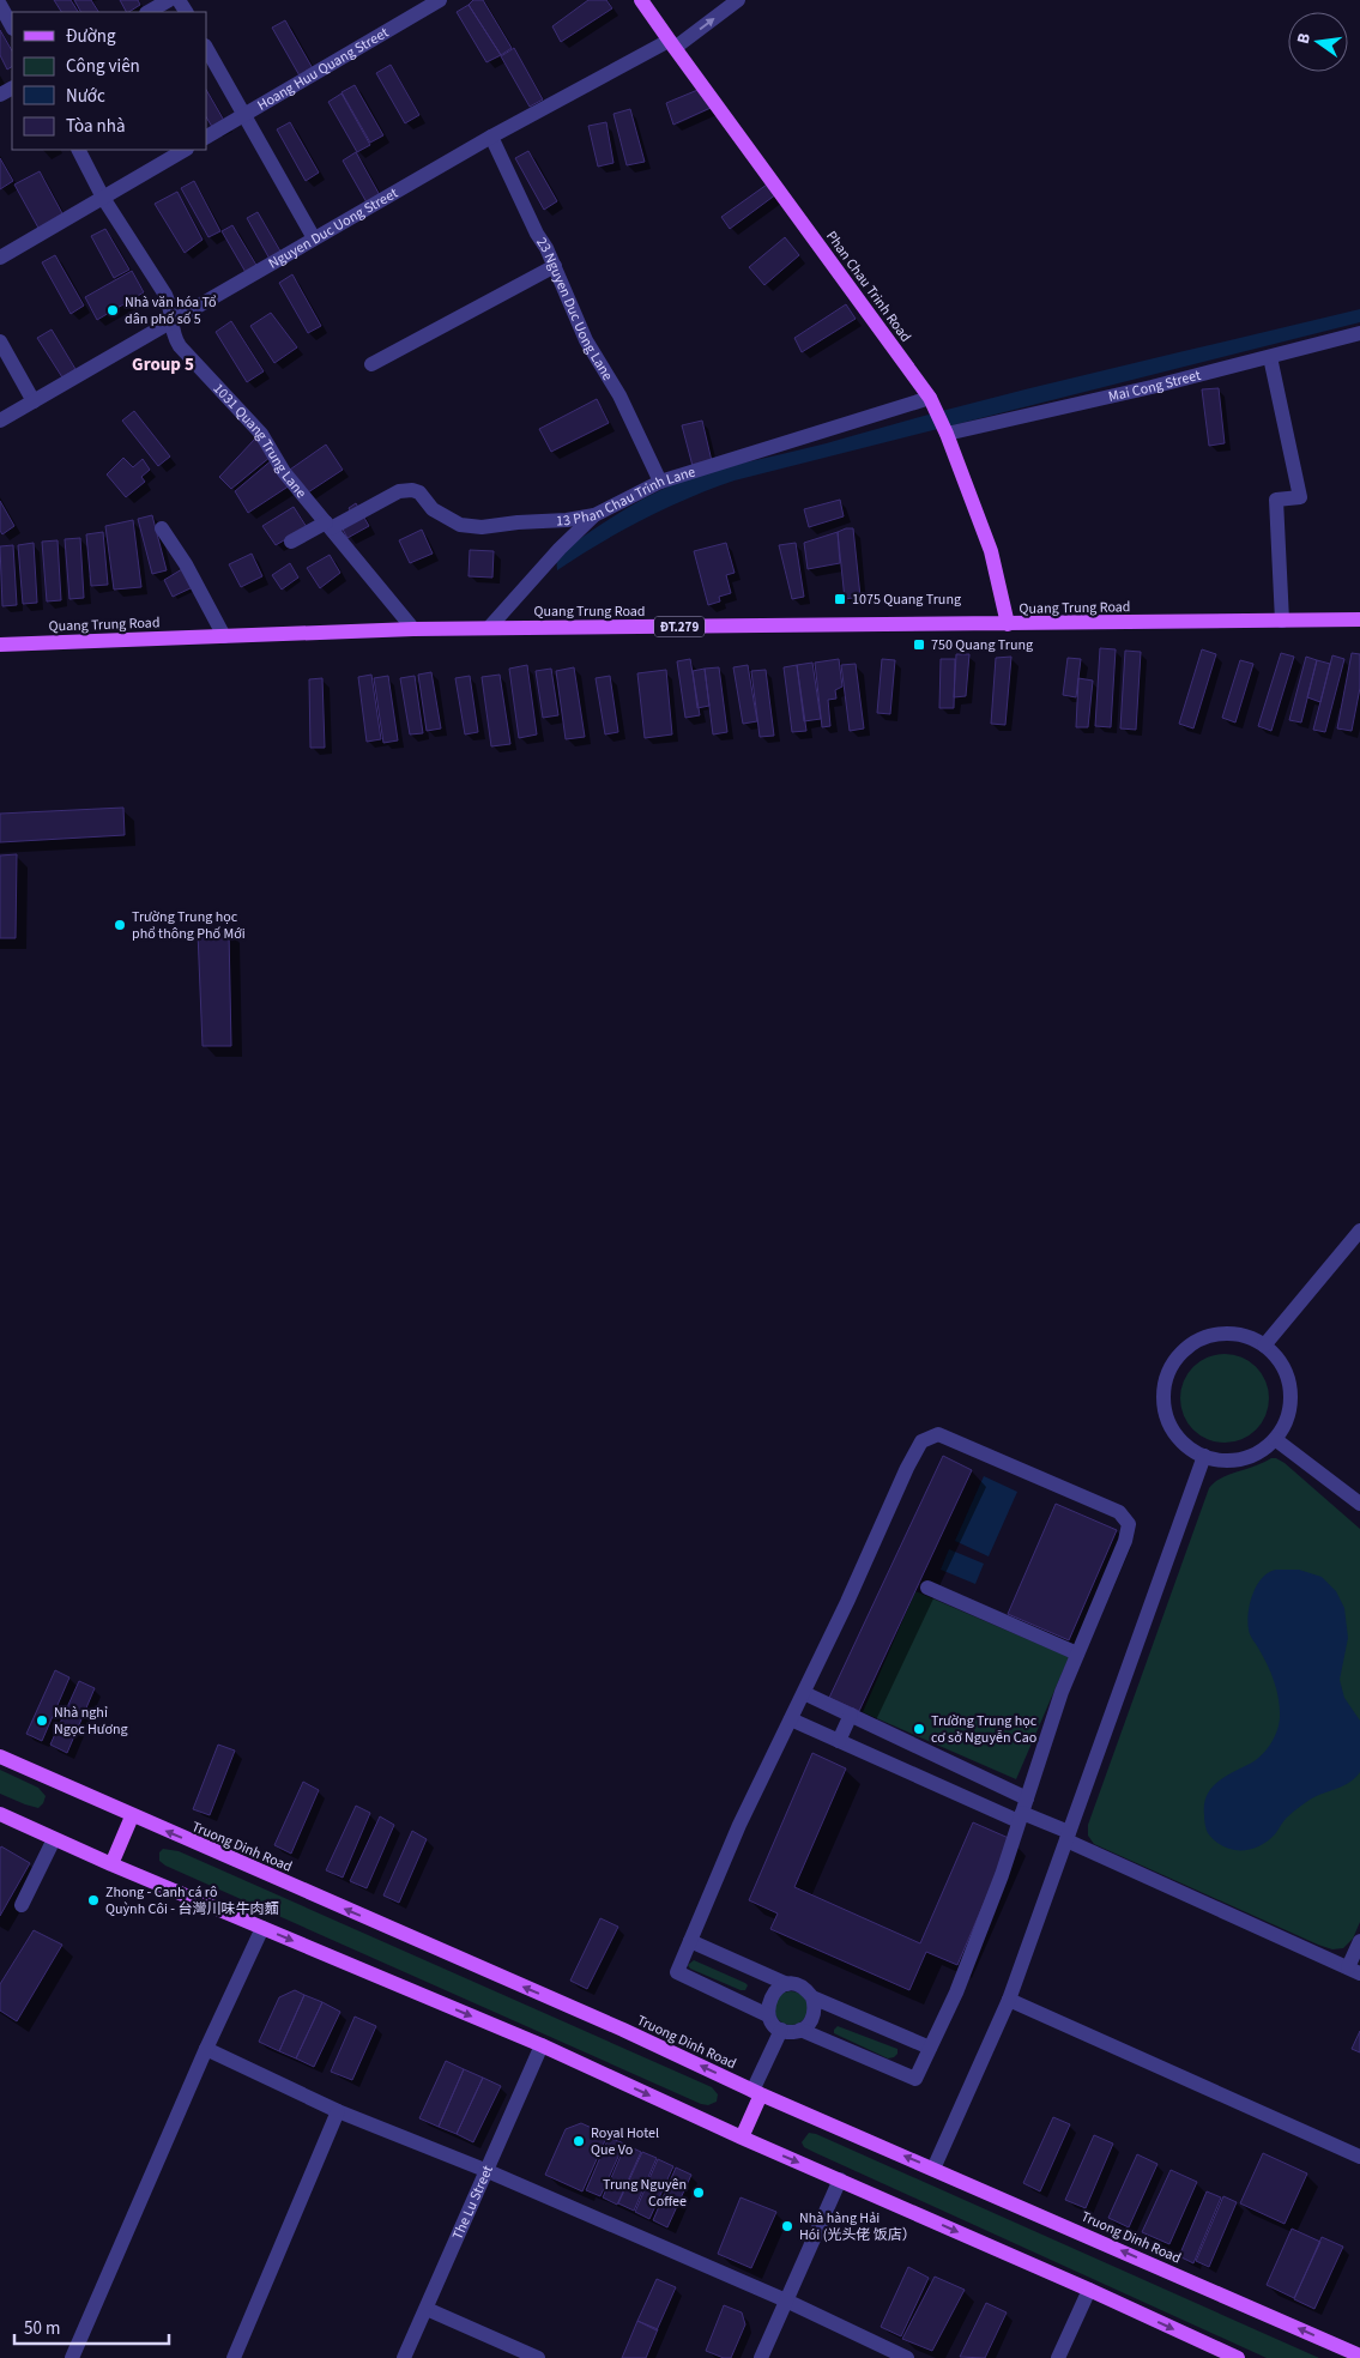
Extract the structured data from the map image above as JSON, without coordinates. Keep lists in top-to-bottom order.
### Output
{
  "streets": {
    "main road": [
      "Phan Chau Trinh Road",
      "Quang Trung Road",
      "ĐT.279",
      "Truong Dinh Road"
    ],
    "street": [
      "Hoang Huu Quang Street",
      "Nguyen Duc Uong Street",
      "23 Nguyen Duc Uong Lane",
      "Mai Cong Street",
      "1031 Quang Trung Lane",
      "13 Phan Chau Trinh Lane",
      "The Lu Street"
    ]
  },
  "crossings": [
    ["Nguyen Duc Uong Street", "Phan Chau Trinh Road"],
    ["Nguyen Duc Uong Street", "23 Nguyen Duc Uong Lane"],
    ["Nguyen Duc Uong Street", "1031 Quang Trung Lane"],
    ["Phan Chau Trinh Road", "Mai Cong Street"],
    ["Phan Chau Trinh Road", "13 Phan Chau Trinh Lane"],
    ["Phan Chau Trinh Road", "Quang Trung Road"],
    ["23 Nguyen Duc Uong Lane", "13 Phan Chau Trinh Lane"],
    ["1031 Quang Trung Lane", "13 Phan Chau Trinh Lane"],
    ["1031 Quang Trung Lane", "Quang Trung Road"]
  ],
  "districts": ["Group 5"],
  "places": {
    "other": [
      "Nhà văn hóa Tổ dân phố số 5",
      "Trường Trung học phổ thông Phố Mới",
      "Nhà nghỉ Ngọc Hương",
      "Trường Trung học cơ sở Nguyễn Cao",
      "Zhong - Canh cá rô Quỳnh Côi - 台灣川味牛肉麵",
      "Royal Hotel Que Vo",
      "Trung Nguyên Coffee",
      "Nhà hàng Hải Hói (光头佬 饭店）"
    ],
    "transit": ["1075 Quang Trung", "750 Quang Trung"]
  },
  "legend": [
    "Đường",
    "Công viên",
    "Nước",
    "Tòa nhà"
  ],
  "scale_bar": "50 m",
  "north": "left"
}
